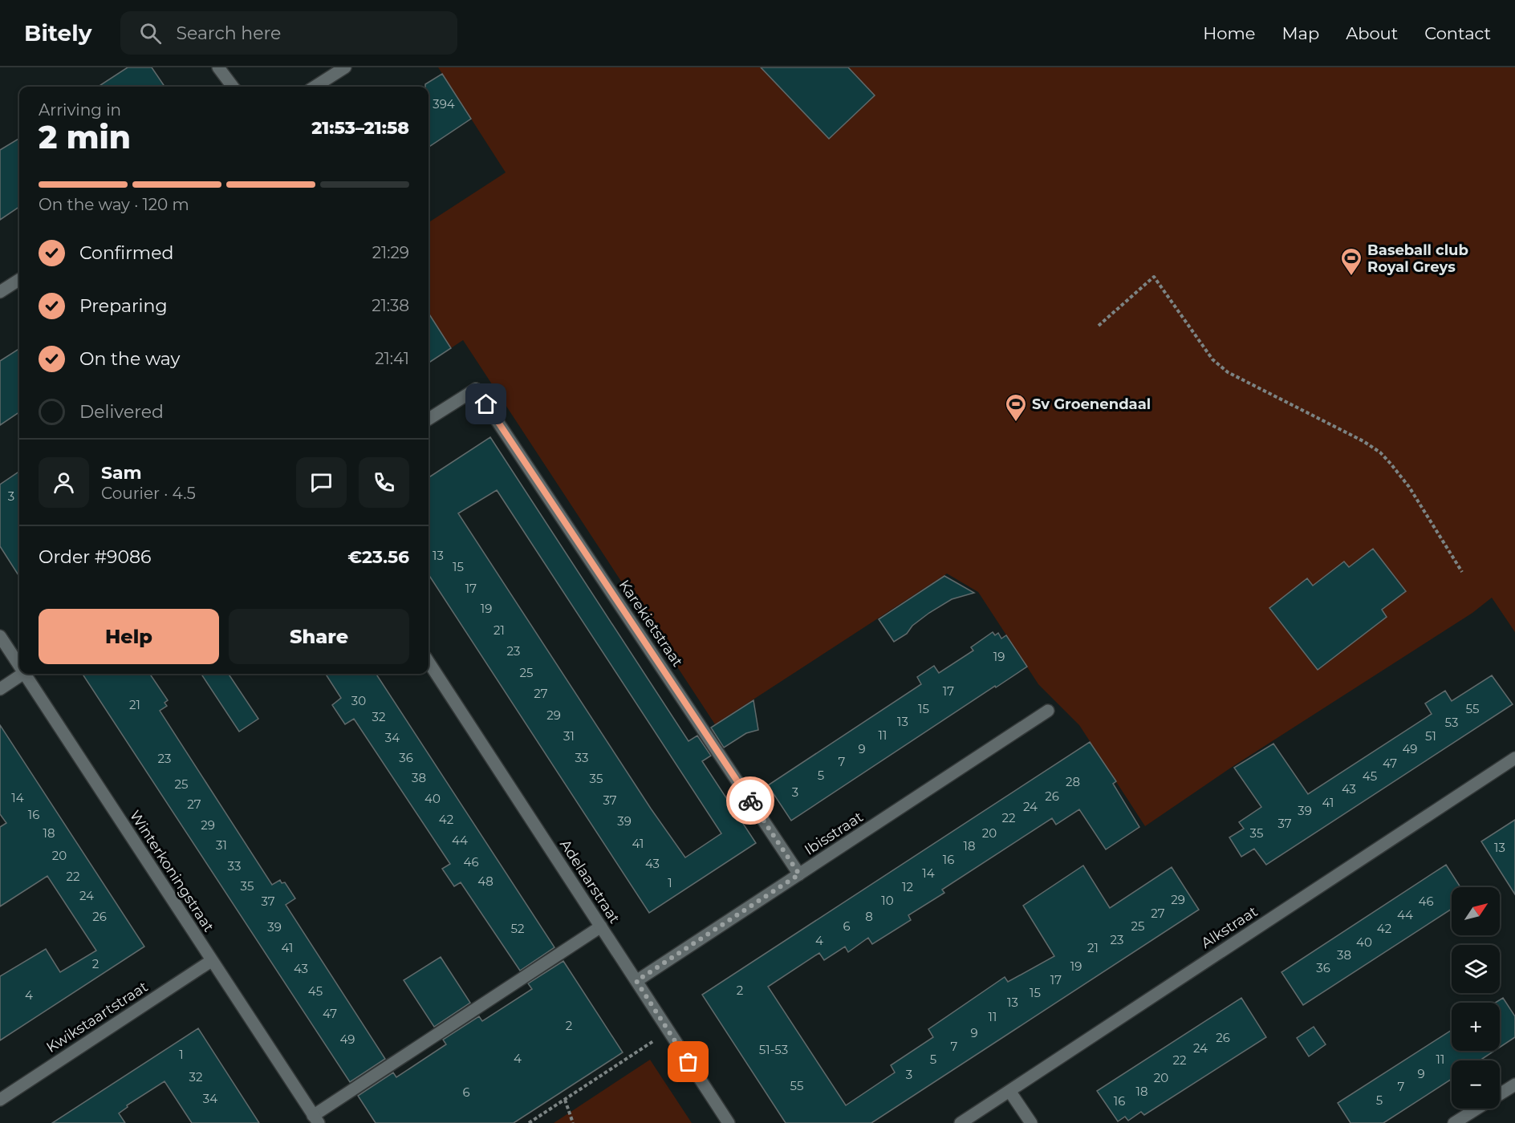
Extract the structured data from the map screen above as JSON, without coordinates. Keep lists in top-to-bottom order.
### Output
{
  "streets": {
    "street": [
      "Karekietstraat",
      "Ibisstraat",
      "Winterkoningstraat",
      "Adelaarstraat",
      "Alkstraat",
      "Kwikstaartstraat"
    ]
  },
  "crossings": [
    ["Karekietstraat", "Ibisstraat"],
    ["Ibisstraat", "Adelaarstraat"],
    ["Winterkoningstraat", "Kwikstaartstraat"]
  ],
  "places": {
    "sports": ["Baseball club Royal Greys", "Sv Groenendaal"]
  },
  "house_numbers": [
    "394",
    "3",
    "13",
    "15",
    "17",
    "19",
    "21",
    "23",
    "19",
    "25",
    "17",
    "27",
    "30",
    "21",
    "15",
    "55",
    "29",
    "32",
    "13",
    "53",
    "11",
    "31",
    "51",
    "34",
    "9",
    "49",
    "36",
    "33",
    "23",
    "7",
    "47",
    "5",
    "45",
    "38",
    "35",
    "28",
    "25",
    "43",
    "3",
    "26",
    "14",
    "40",
    "37",
    "41",
    "27",
    "24",
    "39",
    "16",
    "22",
    "42",
    "39",
    "37",
    "29",
    "18",
    "20",
    "35",
    "44",
    "41",
    "31",
    "18",
    "13",
    "20",
    "16",
    "46",
    "43",
    "33",
    "14",
    "22",
    "48",
    "1",
    "35",
    "12",
    "24",
    "29",
    "10",
    "37",
    "46",
    "27",
    "44",
    "26",
    "8",
    "6",
    "25",
    "39",
    "52",
    "42",
    "23",
    "4",
    "40",
    "41",
    "21",
    "38",
    "2",
    "19",
    "36",
    "43",
    "17",
    "2",
    "45",
    "15",
    "4",
    "13",
    "47",
    "11",
    "2",
    "9",
    "26",
    "49",
    "7",
    "24",
    "51-53",
    "1",
    "4",
    "5",
    "11",
    "22",
    "9",
    "3",
    "32",
    "20",
    "55",
    "7",
    "18",
    "6",
    "34",
    "5",
    "16"
  ],
  "north": "top right",
  "page": {
    "header": "Bitely",
    "search": "Search here",
    "nav": [
      "Home",
      "Map",
      "About",
      "Contact"
    ],
    "heading": ["2 min", "Arriving in", "21:53–21:58"],
    "panel": [
      "Sam",
      "Courier · 4.5",
      "Order #9086",
      "€23.56"
    ],
    "bar": "On the way · 120 m",
    "list": [
      ["Confirmed", "21:29"],
      ["Preparing", "21:38"],
      ["On the way", "21:41"],
      "Delivered"
    ],
    "buttons": ["Help", "Share"],
    "map_buttons": ["+", "−"]
  }
}
